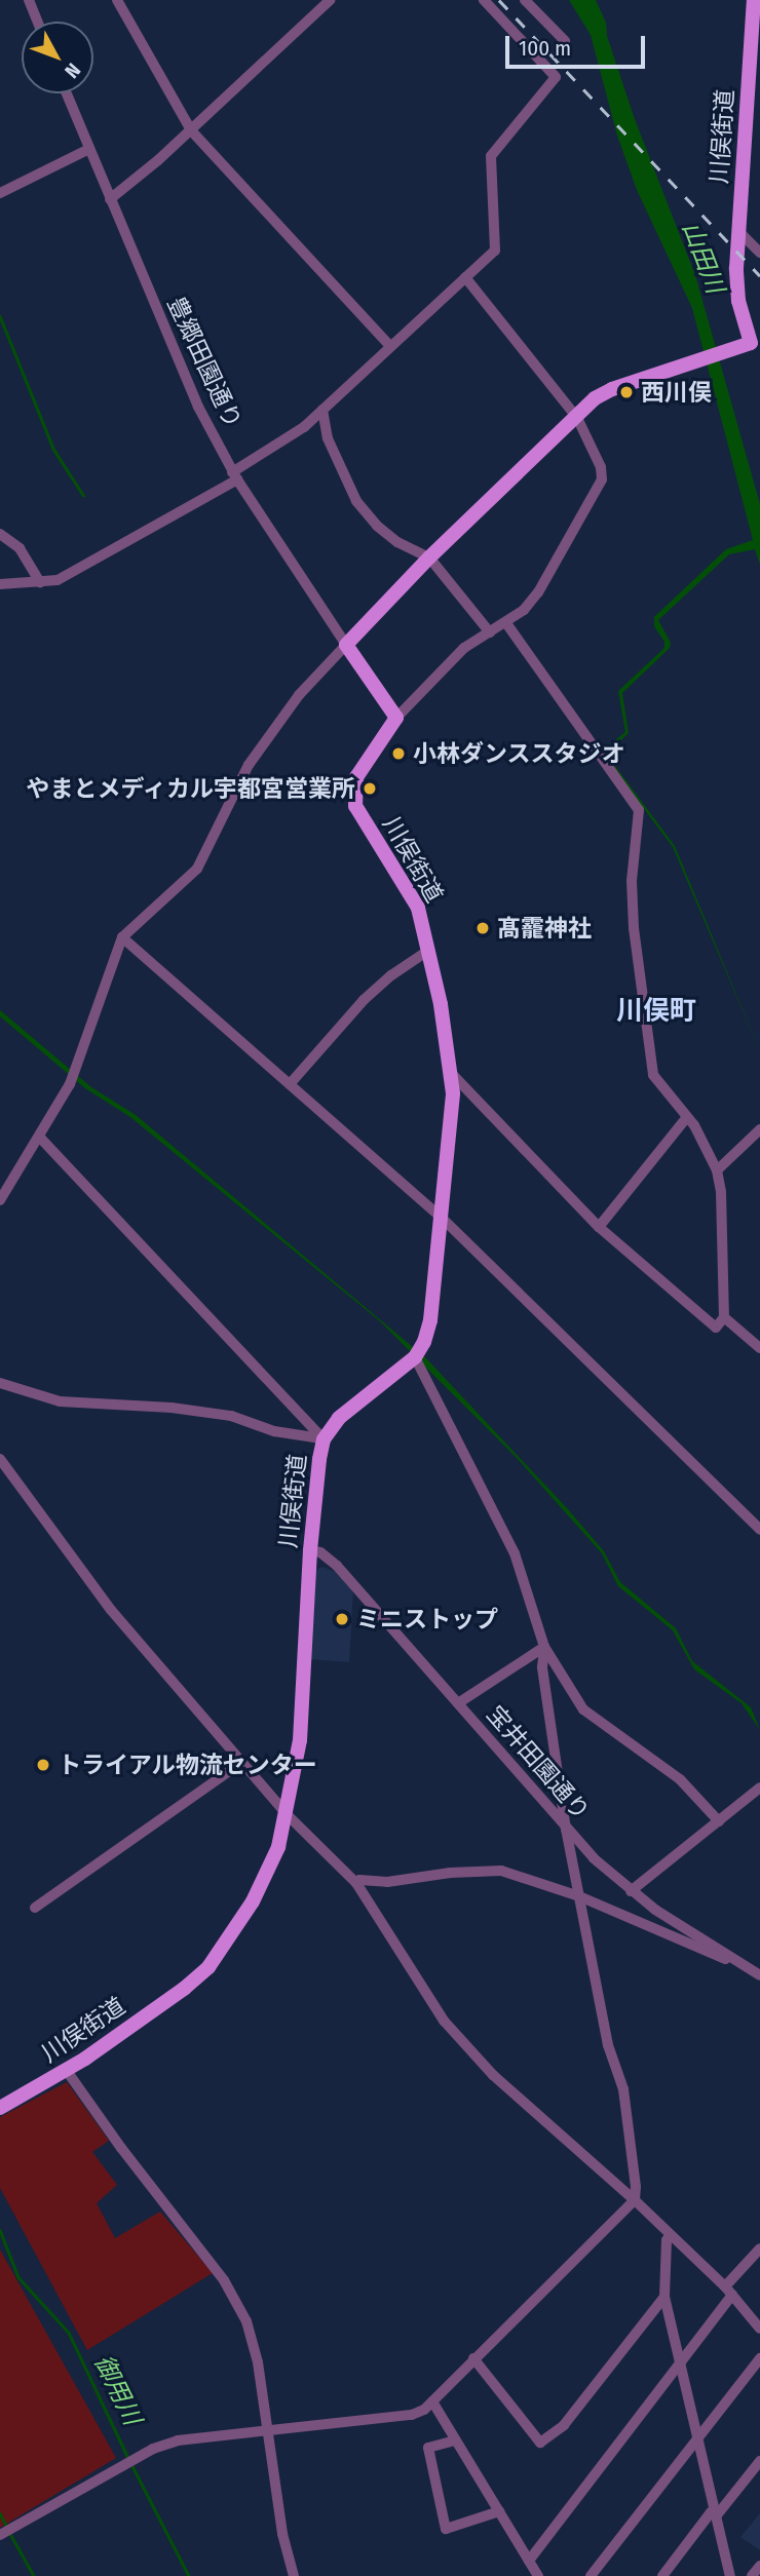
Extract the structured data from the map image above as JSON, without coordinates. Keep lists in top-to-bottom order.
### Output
{
  "streets": {
    "main road": ["川俣街道"],
    "street": ["豊郷田園通り", "宝井田園通り"]
  },
  "crossings": [
    ["川俣街道", "宝井田園通り"]
  ],
  "districts": ["川俣町"],
  "water": ["山田川", "御用川"],
  "places": [
    "西川俣",
    "小林ダンススタジオ",
    "やまとメディカル宇都宮営業所",
    "髙靇神社",
    "ミニストップ",
    "トライアル物流センター"
  ],
  "scale_bar": "100 m",
  "north": "bottom right"
}
